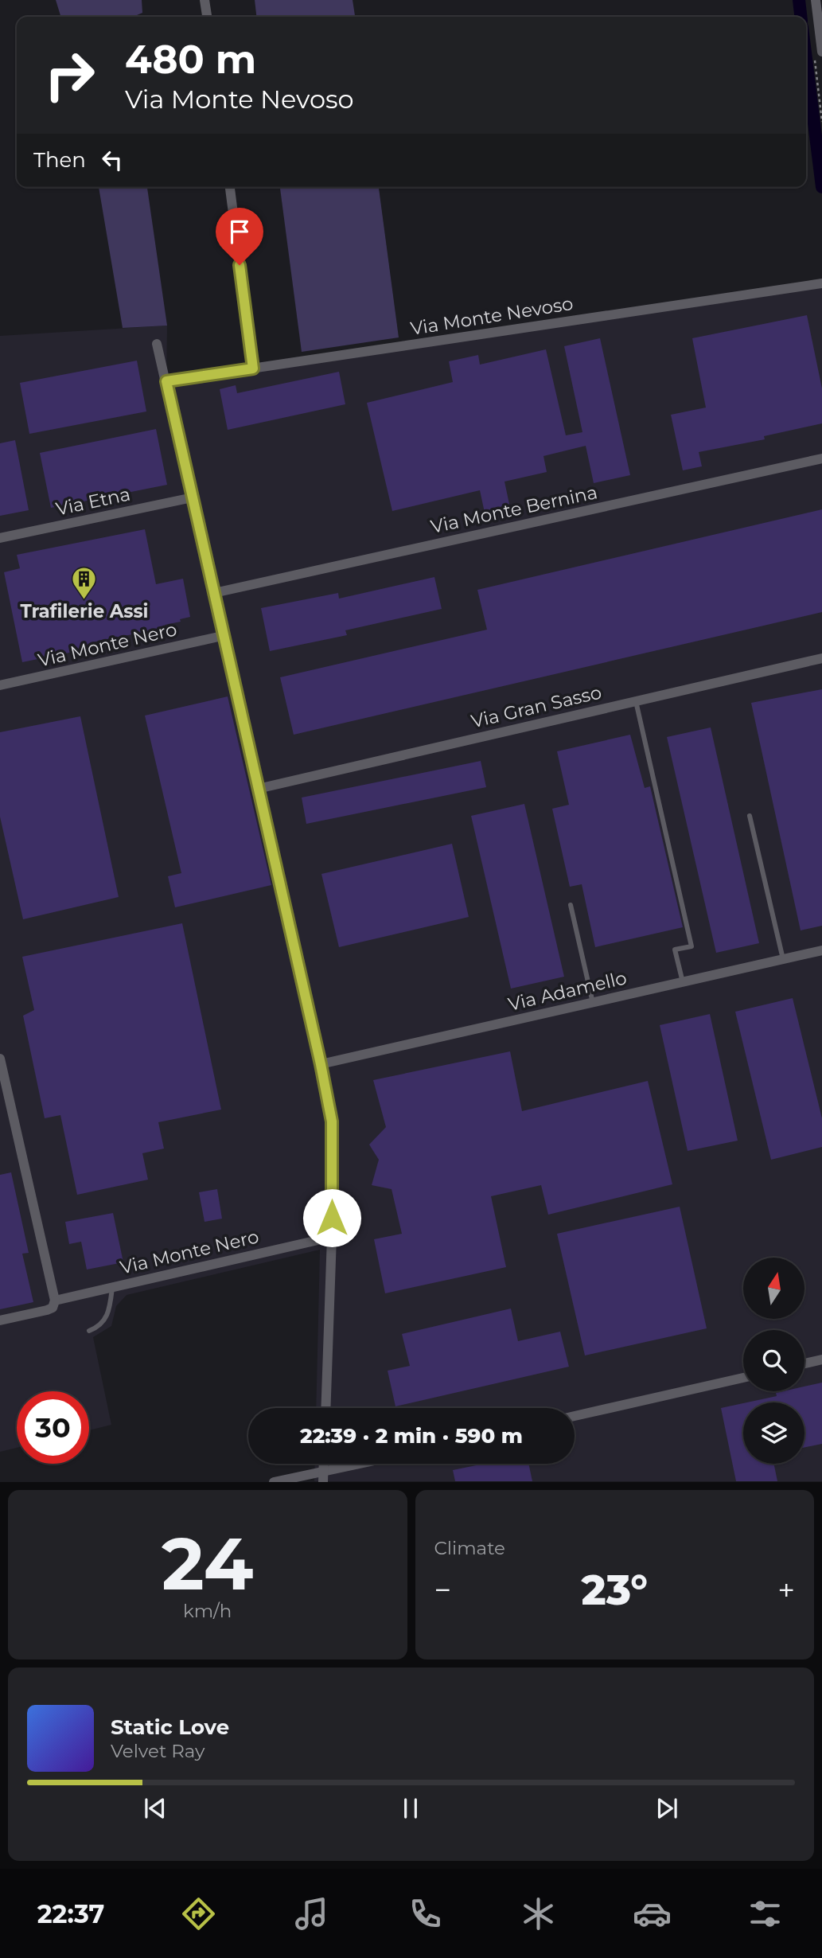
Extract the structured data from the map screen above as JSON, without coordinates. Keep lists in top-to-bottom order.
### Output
{
  "streets": {
    "street": [
      "Via Monte Nevoso",
      "Via Etna",
      "Via Monte Bernina",
      "Via Monte Nero",
      "Via Gran Sasso",
      "Via Adamello"
    ]
  },
  "places": {
    "building": ["Trafilerie Assi"]
  },
  "north": "top",
  "page": {
    "turn": ["480 m", "Via Monte Nevoso"],
    "then": "Then",
    "limit": "30",
    "trip": "22:39 · 2 min · 590 m",
    "tile": [
      ["24", "km/h"],
      "Climate"
    ],
    "heat": ["−", "23°", "+"],
    "song": ["Static Love", "Velvet Ray"],
    "tabs": "22:37"
  }
}
